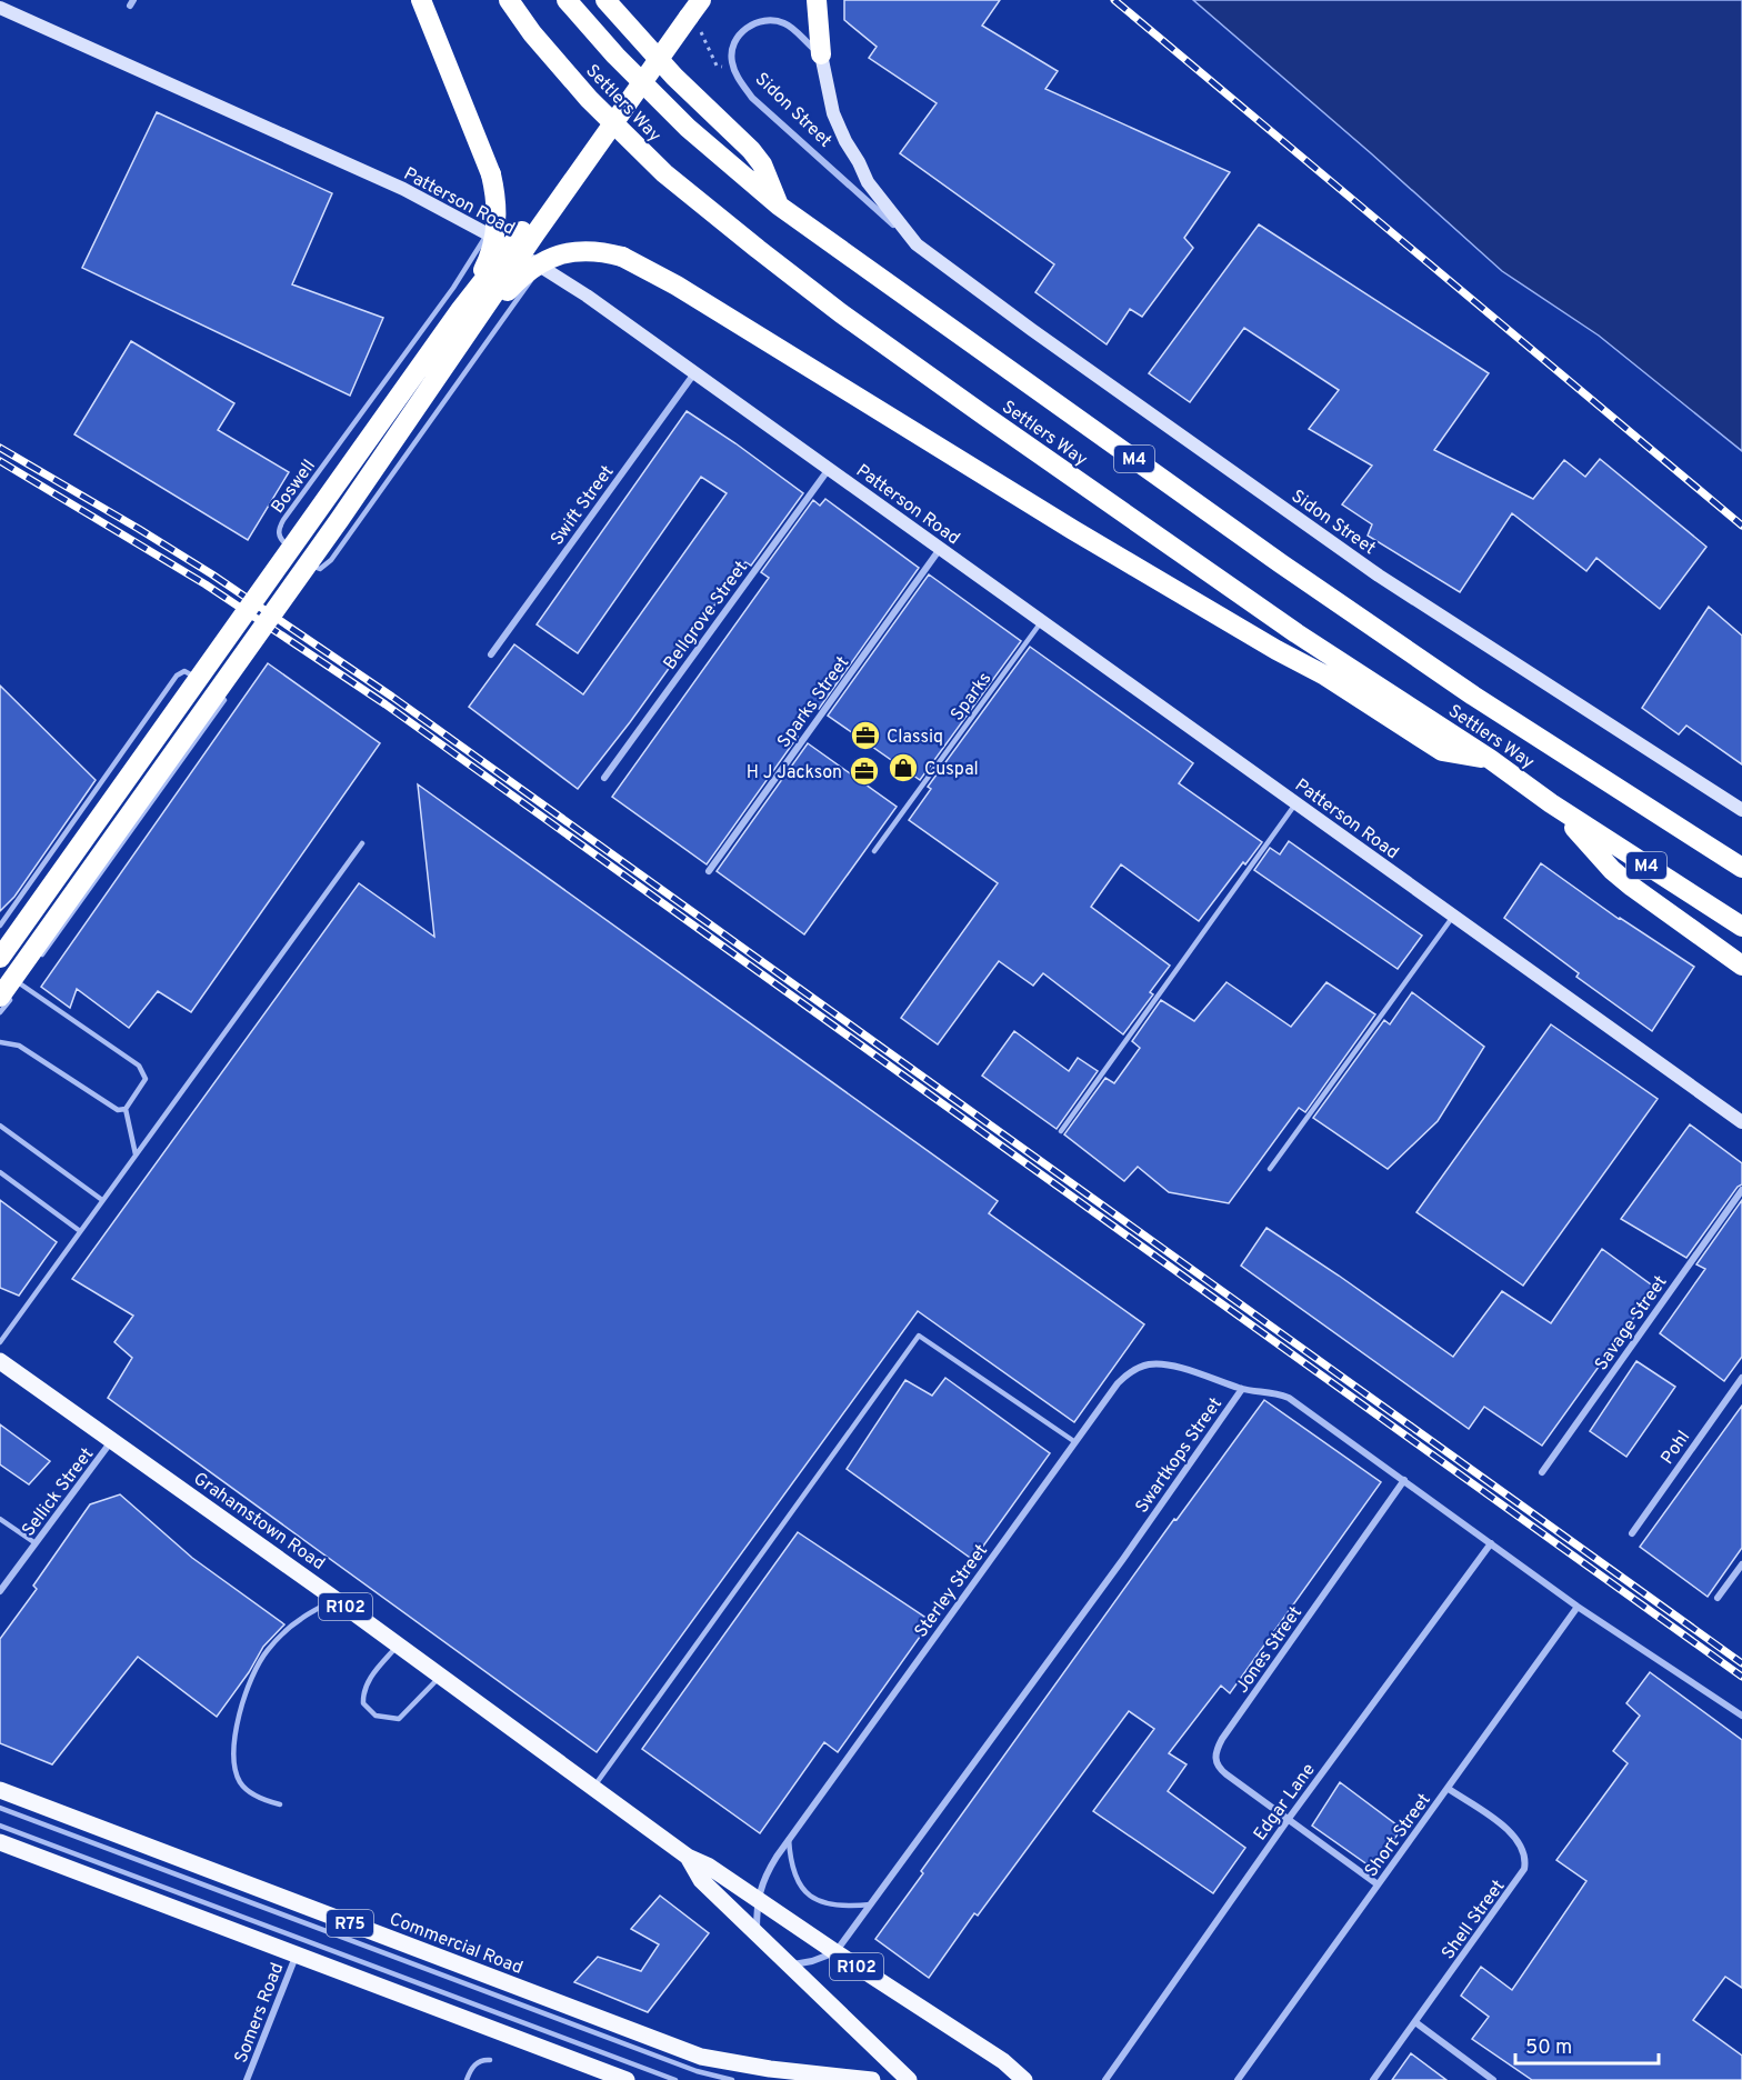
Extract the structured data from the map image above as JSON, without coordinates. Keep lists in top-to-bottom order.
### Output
{
  "streets": {
    "highway": ["Settlers Way", "M4"],
    "main road": [
      "Grahamstown Road",
      "R102",
      "R75",
      "Commercial Road"
    ],
    "street": [
      "Sidon Street",
      "Patterson Road",
      "Swift Street",
      "Bellgrove Street",
      "Sparks Street",
      "Savage Street",
      "Pohl",
      "Swartkops Street",
      "Sellick Street",
      "Sterley Street",
      "Jones Street",
      "Edgar Lane",
      "Short Street",
      "Shell Street",
      "Somers Road"
    ],
    "lane": ["Boswell", "Sparks"]
  },
  "crossings": [
    ["Patterson Road", "Boswell"],
    ["Patterson Road", "Swift Street"],
    ["Patterson Road", "Bellgrove Street"],
    ["Patterson Road", "Sparks"],
    ["Patterson Road", "Sparks Street"],
    ["Swartkops Street", "Grahamstown Road"],
    ["Swartkops Street", "Sterley Street"],
    ["Swartkops Street", "Jones Street"],
    ["Swartkops Street", "Edgar Lane"],
    ["Swartkops Street", "Short Street"],
    ["Sellick Street", "Grahamstown Road"],
    ["Grahamstown Road", "Sterley Street"],
    ["Jones Street", "Edgar Lane"],
    ["Jones Street", "Short Street"],
    ["Short Street", "Shell Street"],
    ["R75", "Somers Road"]
  ],
  "places": {
    "office": ["Classiq", "H J Jackson"],
    "shop": ["Cuspal"]
  },
  "scale_bar": "50 m"
}
